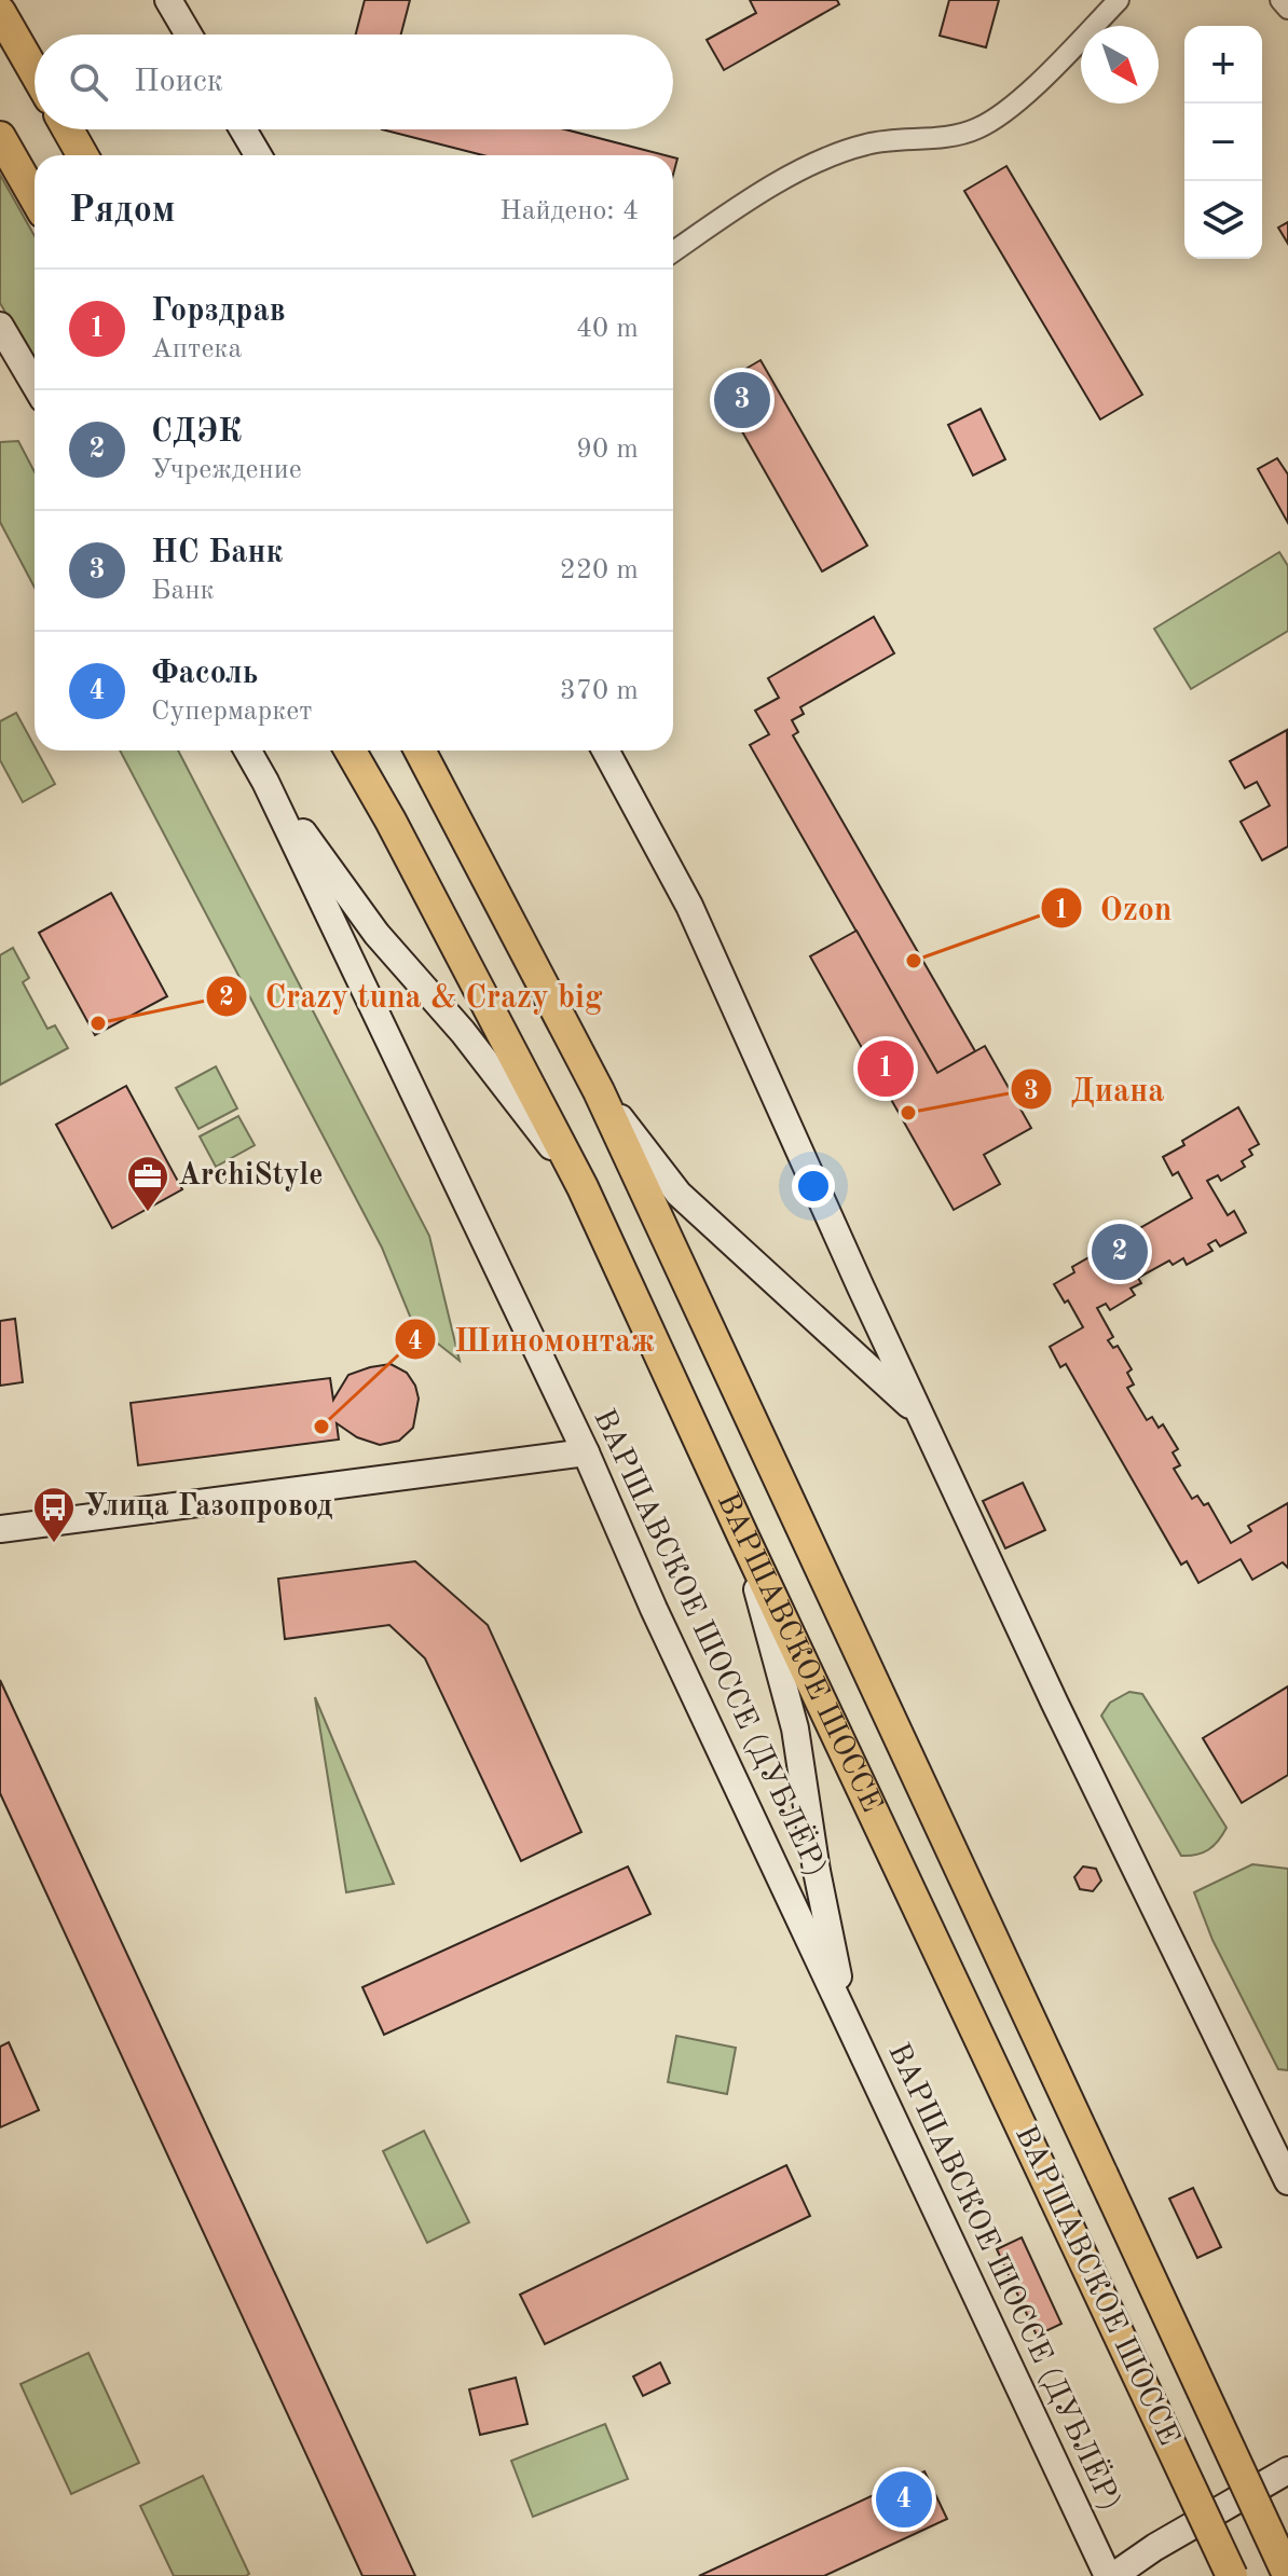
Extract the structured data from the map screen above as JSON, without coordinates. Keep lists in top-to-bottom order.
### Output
{
  "streets": {
    "main road": ["ВАРШАВСКОЕ ШОССЕ (ДУБЛЁР)", "ВАРШАВСКОЕ ШОССЕ"]
  },
  "places": {
    "other": [
      "Ozon",
      "Crazy tuna & Crazy big",
      "Диана",
      "Шиномонтаж"
    ],
    "office": ["ArchiStyle"],
    "bus stop": ["Улица Газопровод"]
  },
  "north": "bottom right",
  "page": {
    "map_buttons": ["+", "−"],
    "search": "Поиск",
    "heading": ["Рядом", "Найдено: 4"],
    "list": [
      {
        "mark": "1",
        "name": "Горздрав",
        "note": "Аптека",
        "value": "40 m"
      },
      {
        "mark": "2",
        "name": "СДЭК",
        "note": "Учреждение",
        "value": "90 m"
      },
      {
        "mark": "3",
        "name": "НС Банк",
        "note": "Банк",
        "value": "220 m"
      },
      {
        "mark": "4",
        "name": "Фасоль",
        "note": "Супермаркет",
        "value": "370 m"
      }
    ],
    "pins": [
      "3",
      "1",
      "2",
      "4"
    ]
  }
}
